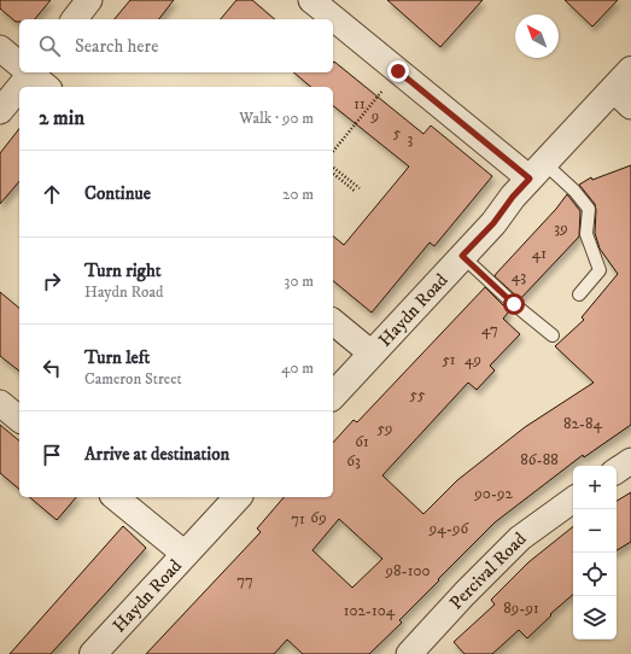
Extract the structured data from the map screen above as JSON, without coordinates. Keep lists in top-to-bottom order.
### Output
{
  "streets": {
    "street": ["Haydn Road", "Percival Road"]
  },
  "house_numbers": [
    "11",
    "9",
    "5",
    "3",
    "39",
    "41",
    "43",
    "47",
    "51",
    "49",
    "55",
    "82-84",
    "59",
    "61",
    "86-88",
    "63",
    "90-92",
    "69",
    "71",
    "94-96",
    "98-100",
    "77",
    "89-91",
    "102-104"
  ],
  "north": "top left",
  "page": {
    "search": "Search here",
    "heading": ["2 min", "Walk · 90 m"],
    "list": [
      ["Continue", "20 m"],
      ["Turn right", "Haydn Road", "30 m"],
      ["Turn left", "Cameron Street", "40 m"],
      "Arrive at destination"
    ],
    "map_buttons": ["+", "−"]
  }
}
